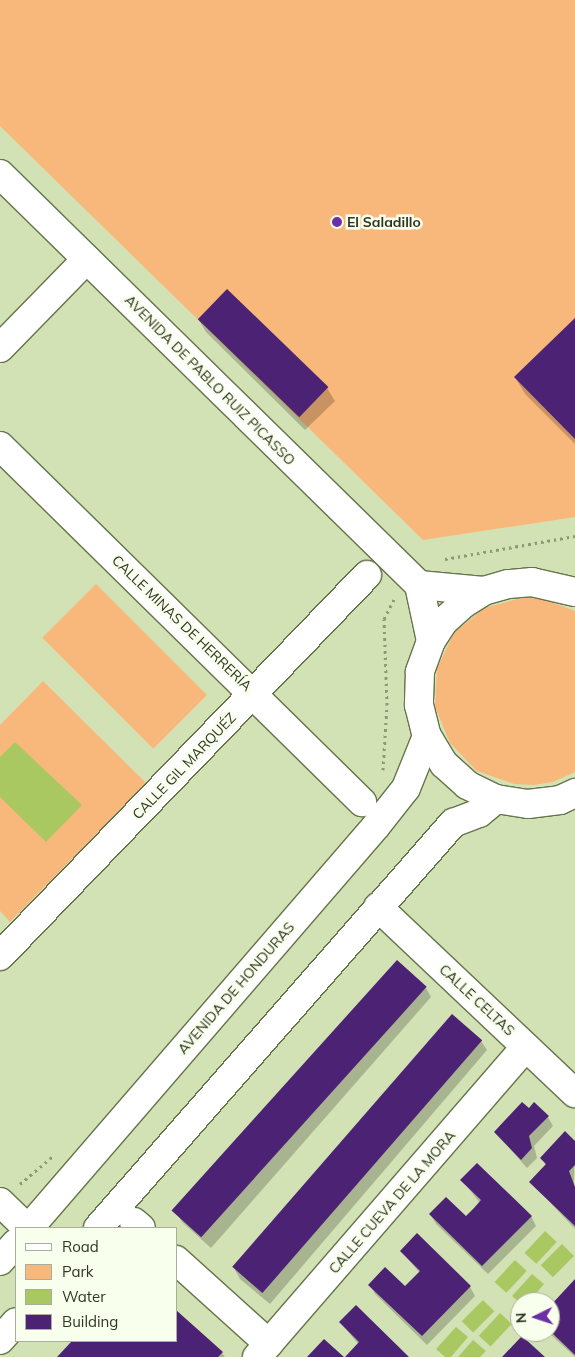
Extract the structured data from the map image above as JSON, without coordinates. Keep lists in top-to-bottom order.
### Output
{
  "streets": {
    "street": [
      "AVENIDA DE PABLO RUIZ PICASSO",
      "CALLE MINAS DE HERRERÍA",
      "CALLE GIL MARQUÉZ",
      "AVENIDA DE HONDURAS",
      "CALLE CELTAS",
      "CALLE CUEVA DE LA MORA"
    ]
  },
  "crossings": [
    ["CALLE MINAS DE HERRERÍA", "CALLE GIL MARQUÉZ"],
    ["CALLE CELTAS", "CALLE CUEVA DE LA MORA"]
  ],
  "places": ["El Saladillo"],
  "legend": [
    "Road",
    "Park",
    "Water",
    "Building"
  ],
  "north": "left"
}
